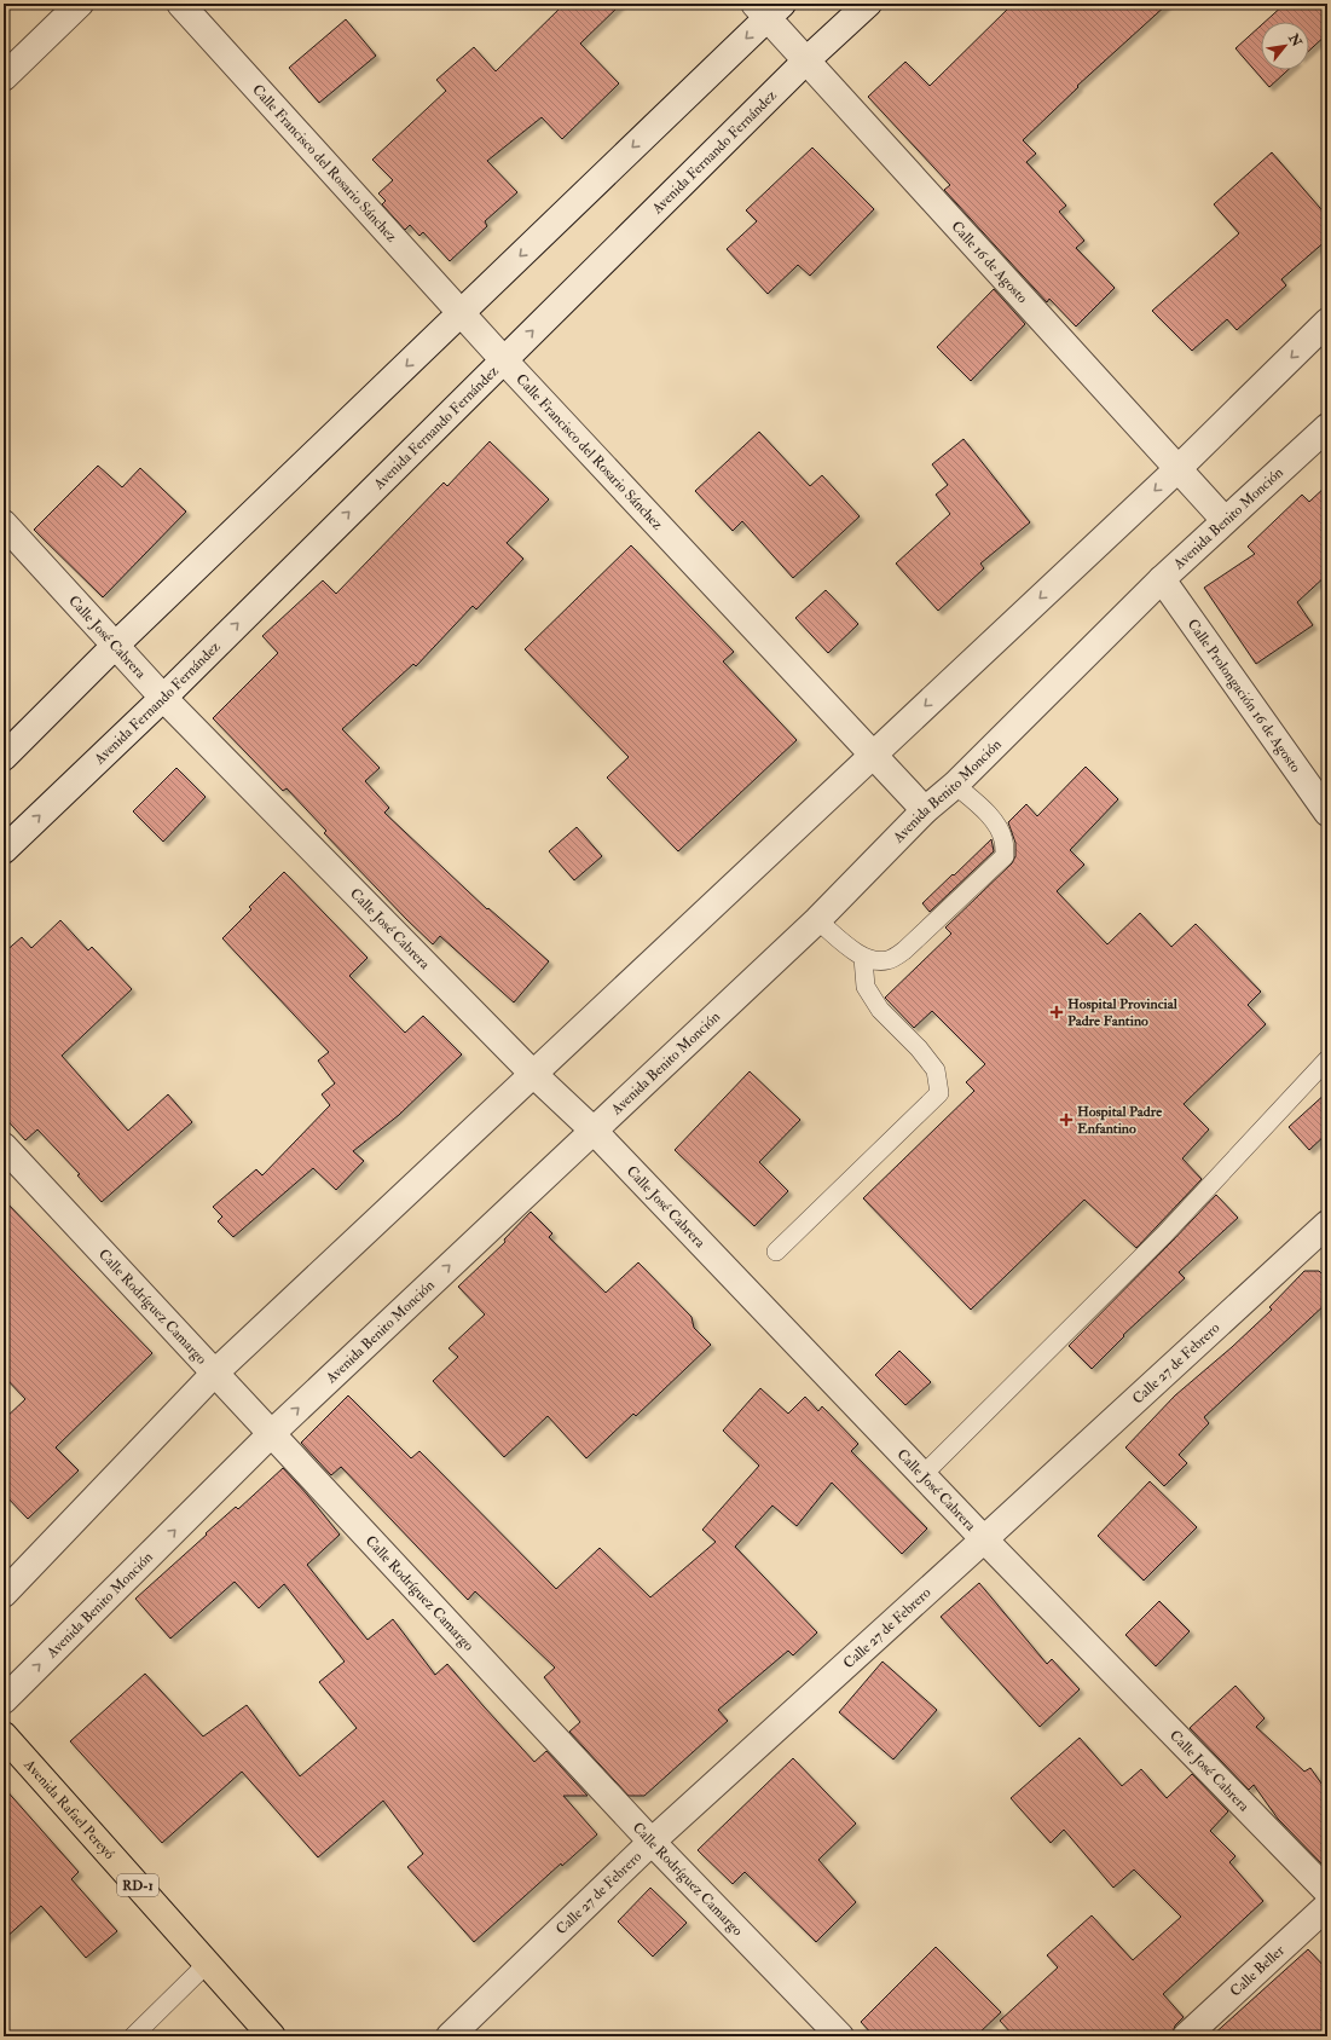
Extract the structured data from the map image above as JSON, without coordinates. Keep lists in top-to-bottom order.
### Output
{
  "streets": {
    "main road": ["Avenida Rafael Pereyó", "RD-1"],
    "street": [
      "Avenida Fernando Fernández",
      "Calle Francisco del Rosario Sánchez",
      "Calle 16 de Agosto",
      "Avenida Benito Monción",
      "Calle José Cabrera",
      "Calle Prolongación 16 de Agosto",
      "Calle Rodríguez Camargo",
      "Calle 27 de Febrero",
      "Calle Beller"
    ]
  },
  "crossings": [
    ["Avenida Fernando Fernández", "Calle Francisco del Rosario Sánchez"],
    ["Avenida Fernando Fernández", "Calle 16 de Agosto"],
    ["Avenida Fernando Fernández", "Calle José Cabrera"],
    ["Calle Francisco del Rosario Sánchez", "Avenida Benito Monción"],
    ["Calle 16 de Agosto", "Avenida Benito Monción"],
    ["Avenida Benito Monción", "Calle José Cabrera"],
    ["Avenida Benito Monción", "Calle Prolongación 16 de Agosto"],
    ["Avenida Benito Monción", "Calle Rodríguez Camargo"],
    ["Calle José Cabrera", "Calle 27 de Febrero"],
    ["Calle Rodríguez Camargo", "Calle 27 de Febrero"]
  ],
  "places": {
    "health": ["Hospital Provincial Padre Fantino", "Hospital Padre Enfantino"]
  },
  "north": "top right"
}
